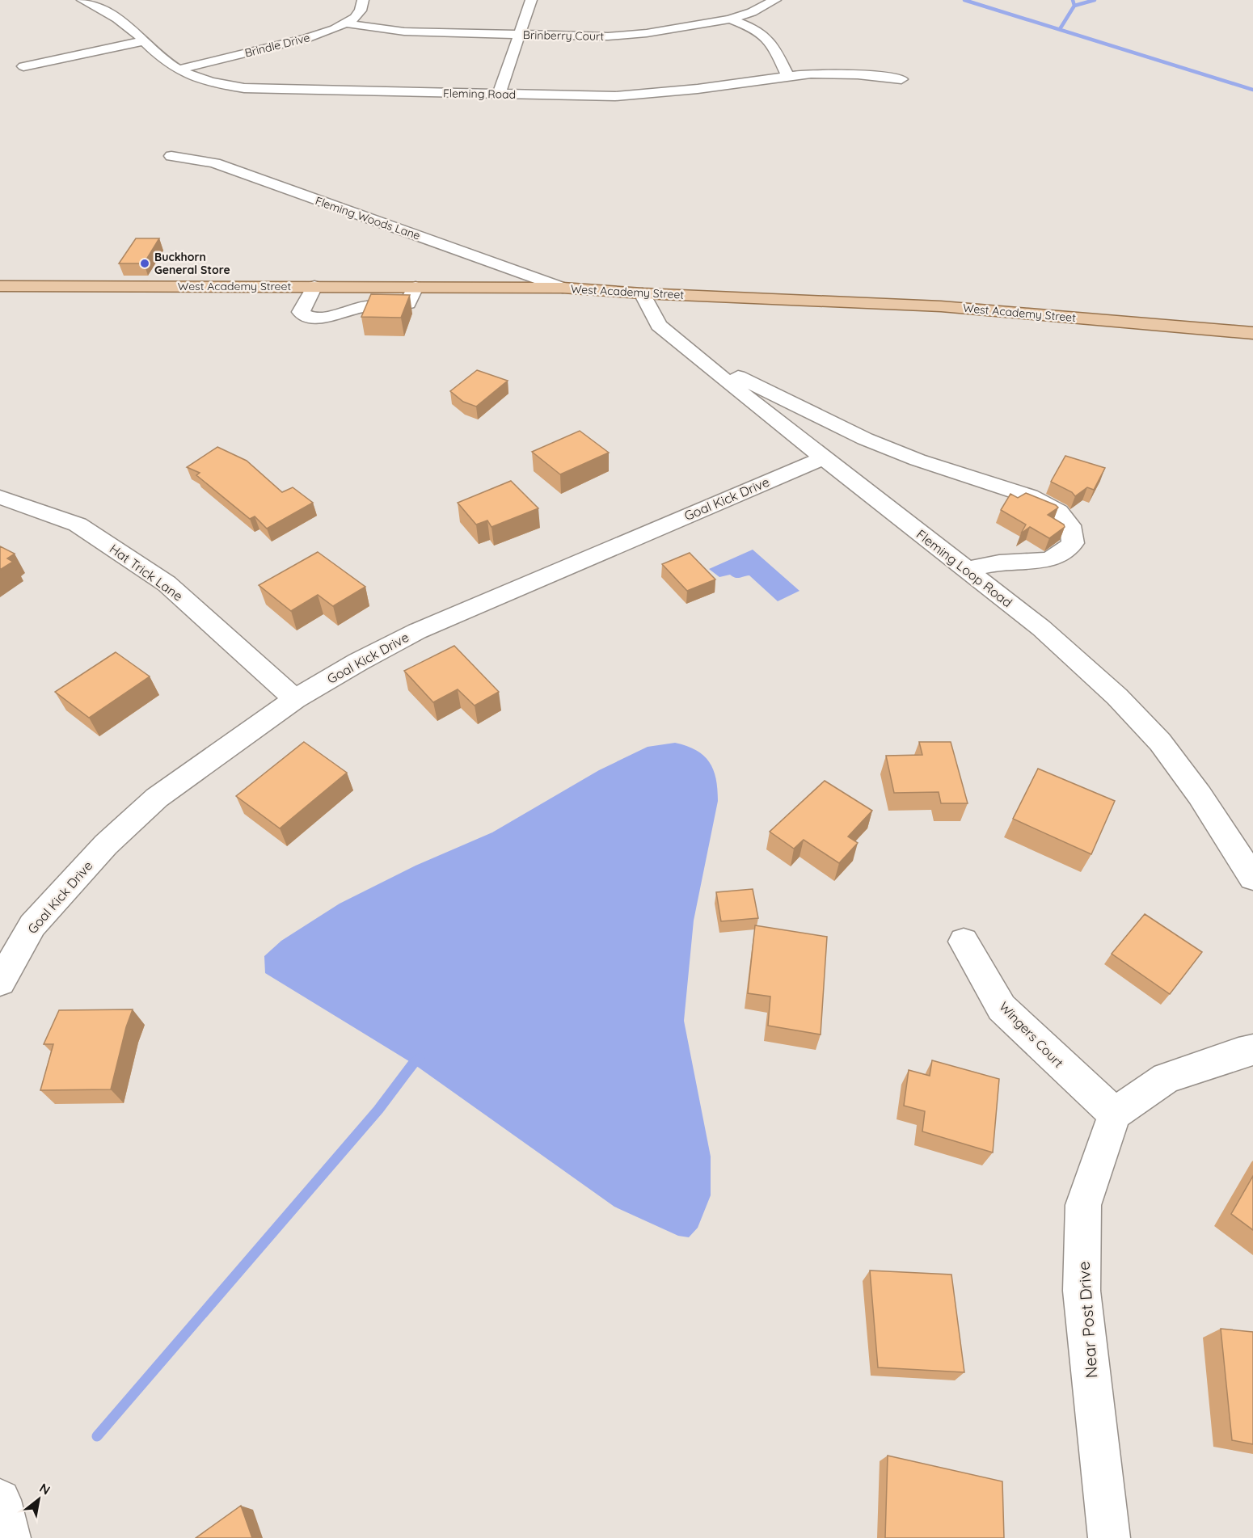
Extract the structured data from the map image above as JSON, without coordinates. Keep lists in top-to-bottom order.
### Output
{
  "streets": {
    "main road": ["West Academy Street"],
    "street": [
      "Brinberry Court",
      "Brindle Drive",
      "Fleming Road",
      "Fleming Woods Lane",
      "Goal Kick Drive",
      "Fleming Loop Road",
      "Hat Trick Lane",
      "Wingers Court",
      "Near Post Drive"
    ]
  },
  "crossings": [
    ["Brinberry Court", "Brindle Drive"],
    ["Brindle Drive", "Fleming Road"],
    ["Fleming Woods Lane", "West Academy Street"],
    ["West Academy Street", "Fleming Loop Road"],
    ["Goal Kick Drive", "Fleming Loop Road"],
    ["Goal Kick Drive", "Hat Trick Lane"],
    ["Wingers Court", "Near Post Drive"]
  ],
  "places": ["Buckhorn General Store"],
  "north": "top right"
}
